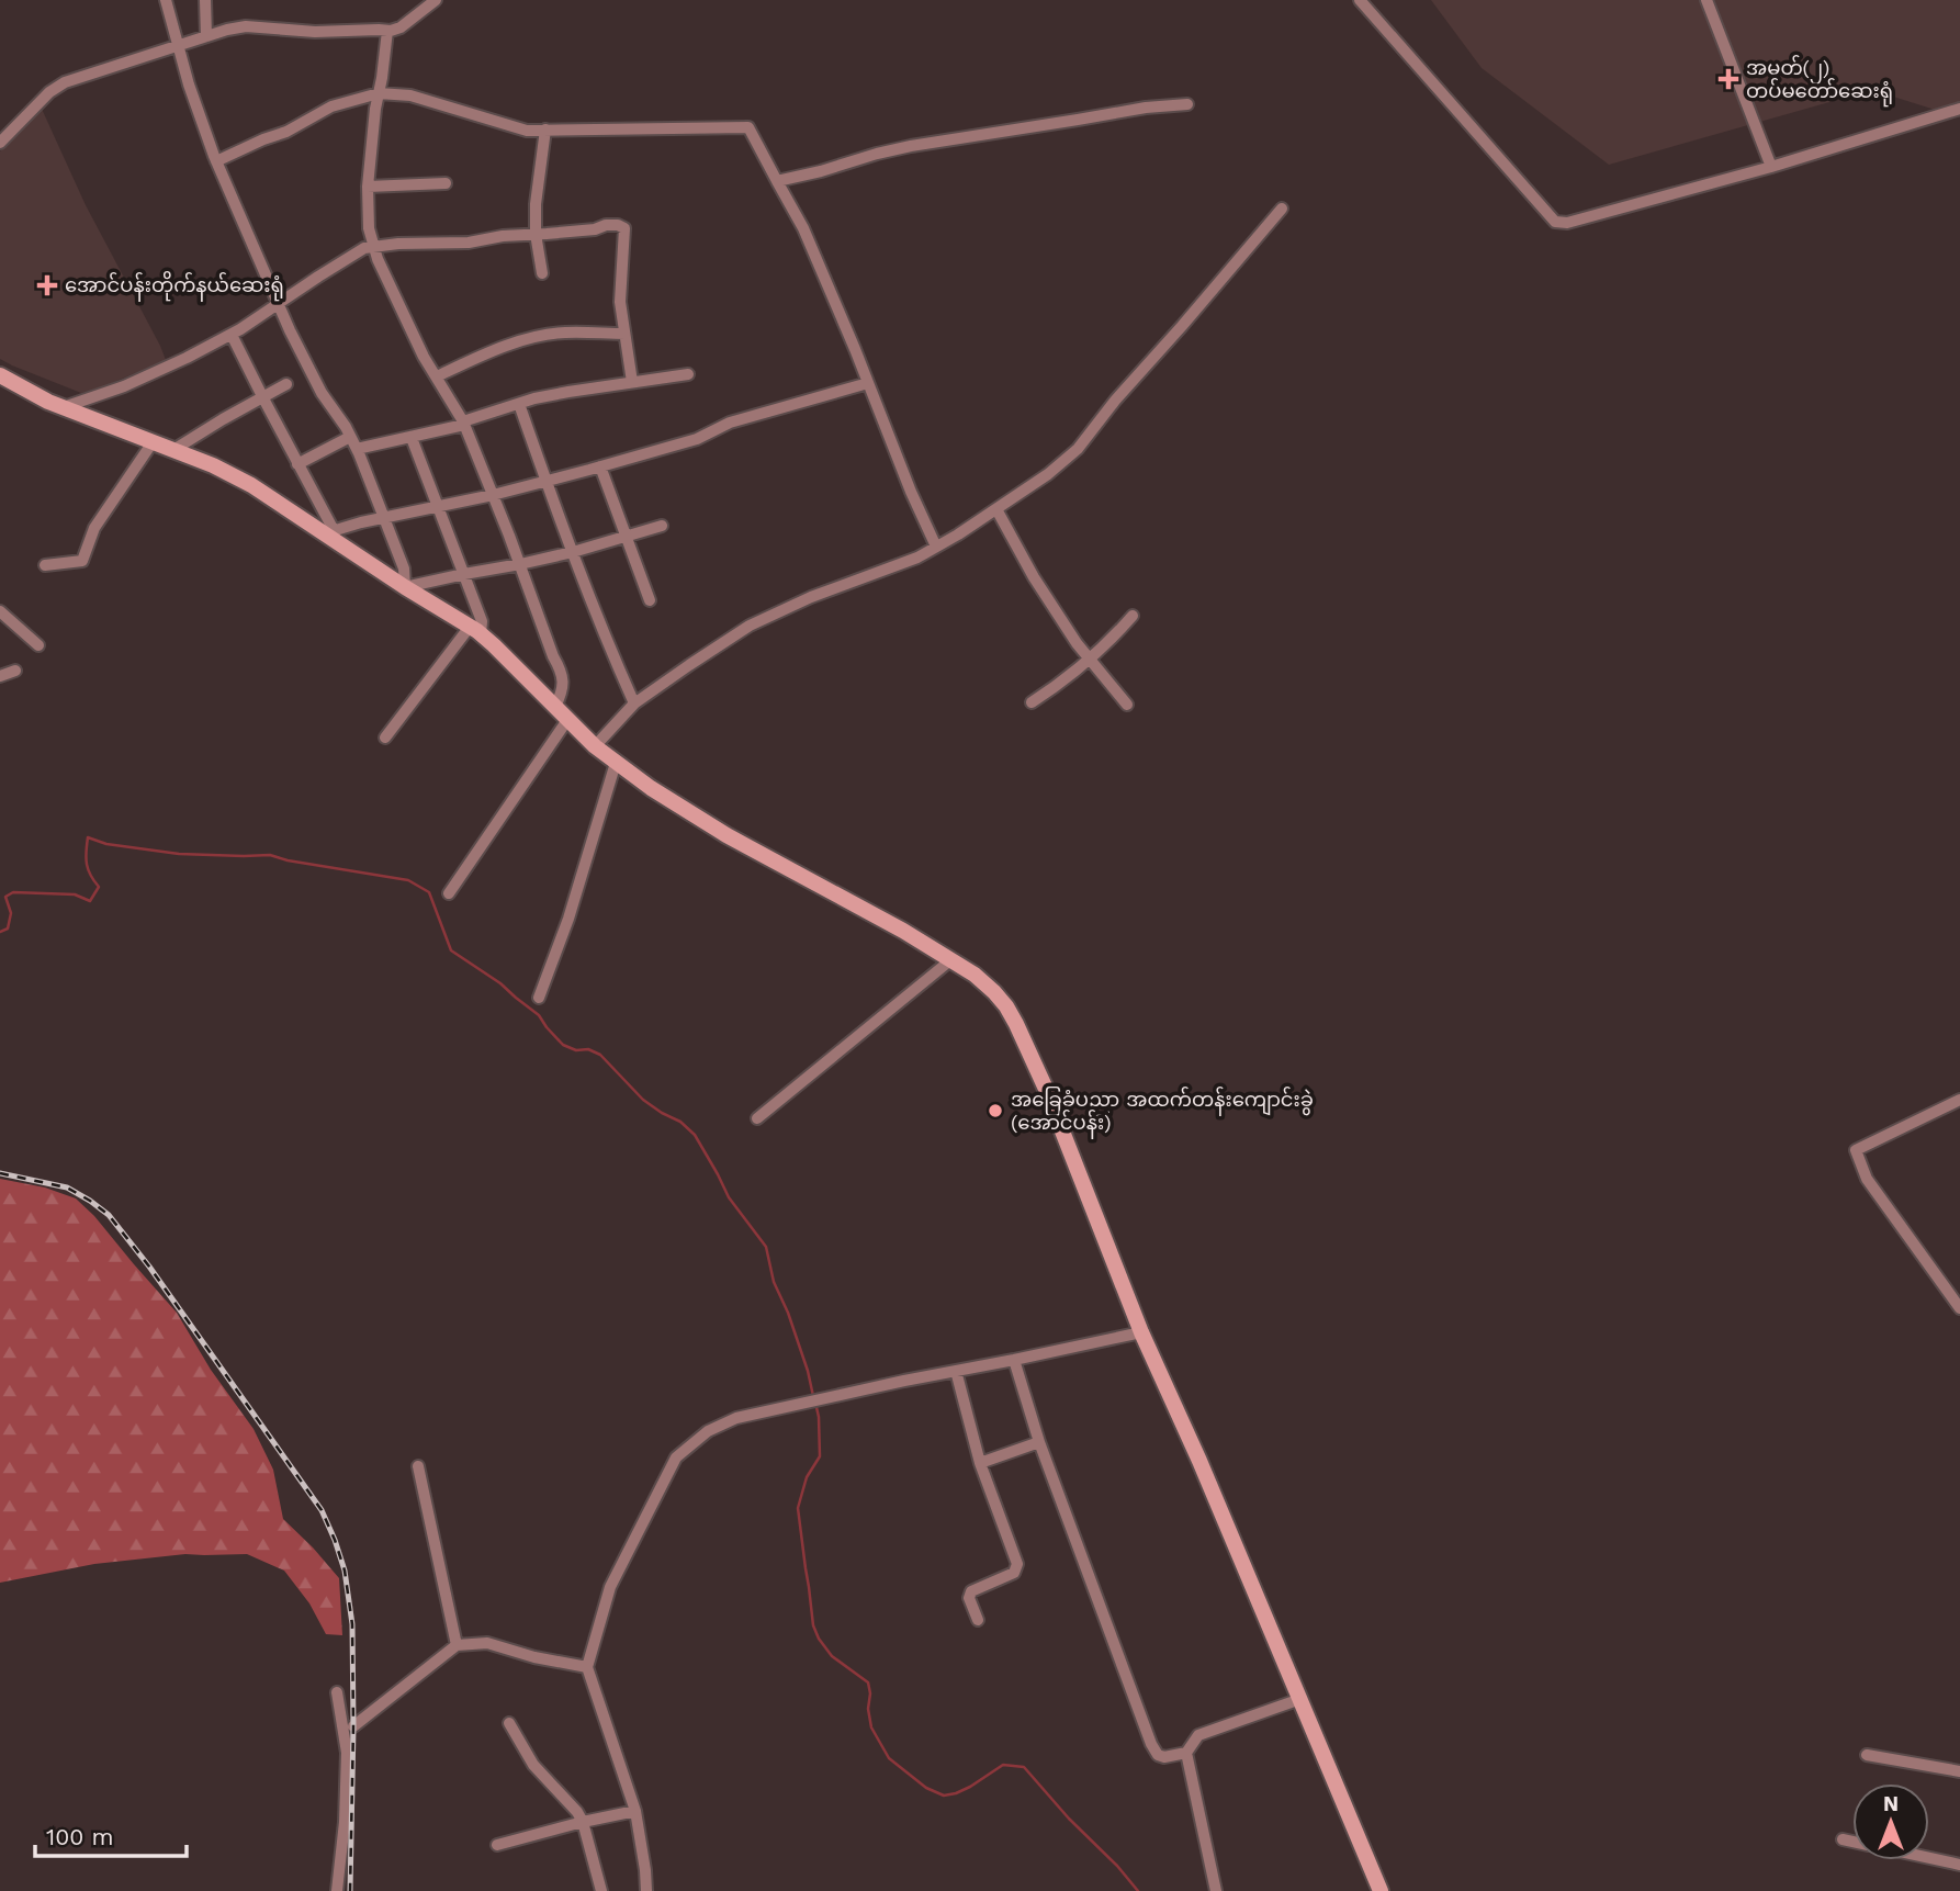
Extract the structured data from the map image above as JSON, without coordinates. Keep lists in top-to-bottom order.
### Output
{
  "places": {
    "health": ["အမှတ်(၂) တပ်မတော်ဆေးရုံ", "အောင်ပန်းတိုက်နယ်ဆေးရုံ"],
    "other": ["အခြေခံပညာ အထက်တန်းကျောင်းခွဲ (အောင်ပန်း)"]
  },
  "scale_bar": "100 m",
  "north": "top"
}
